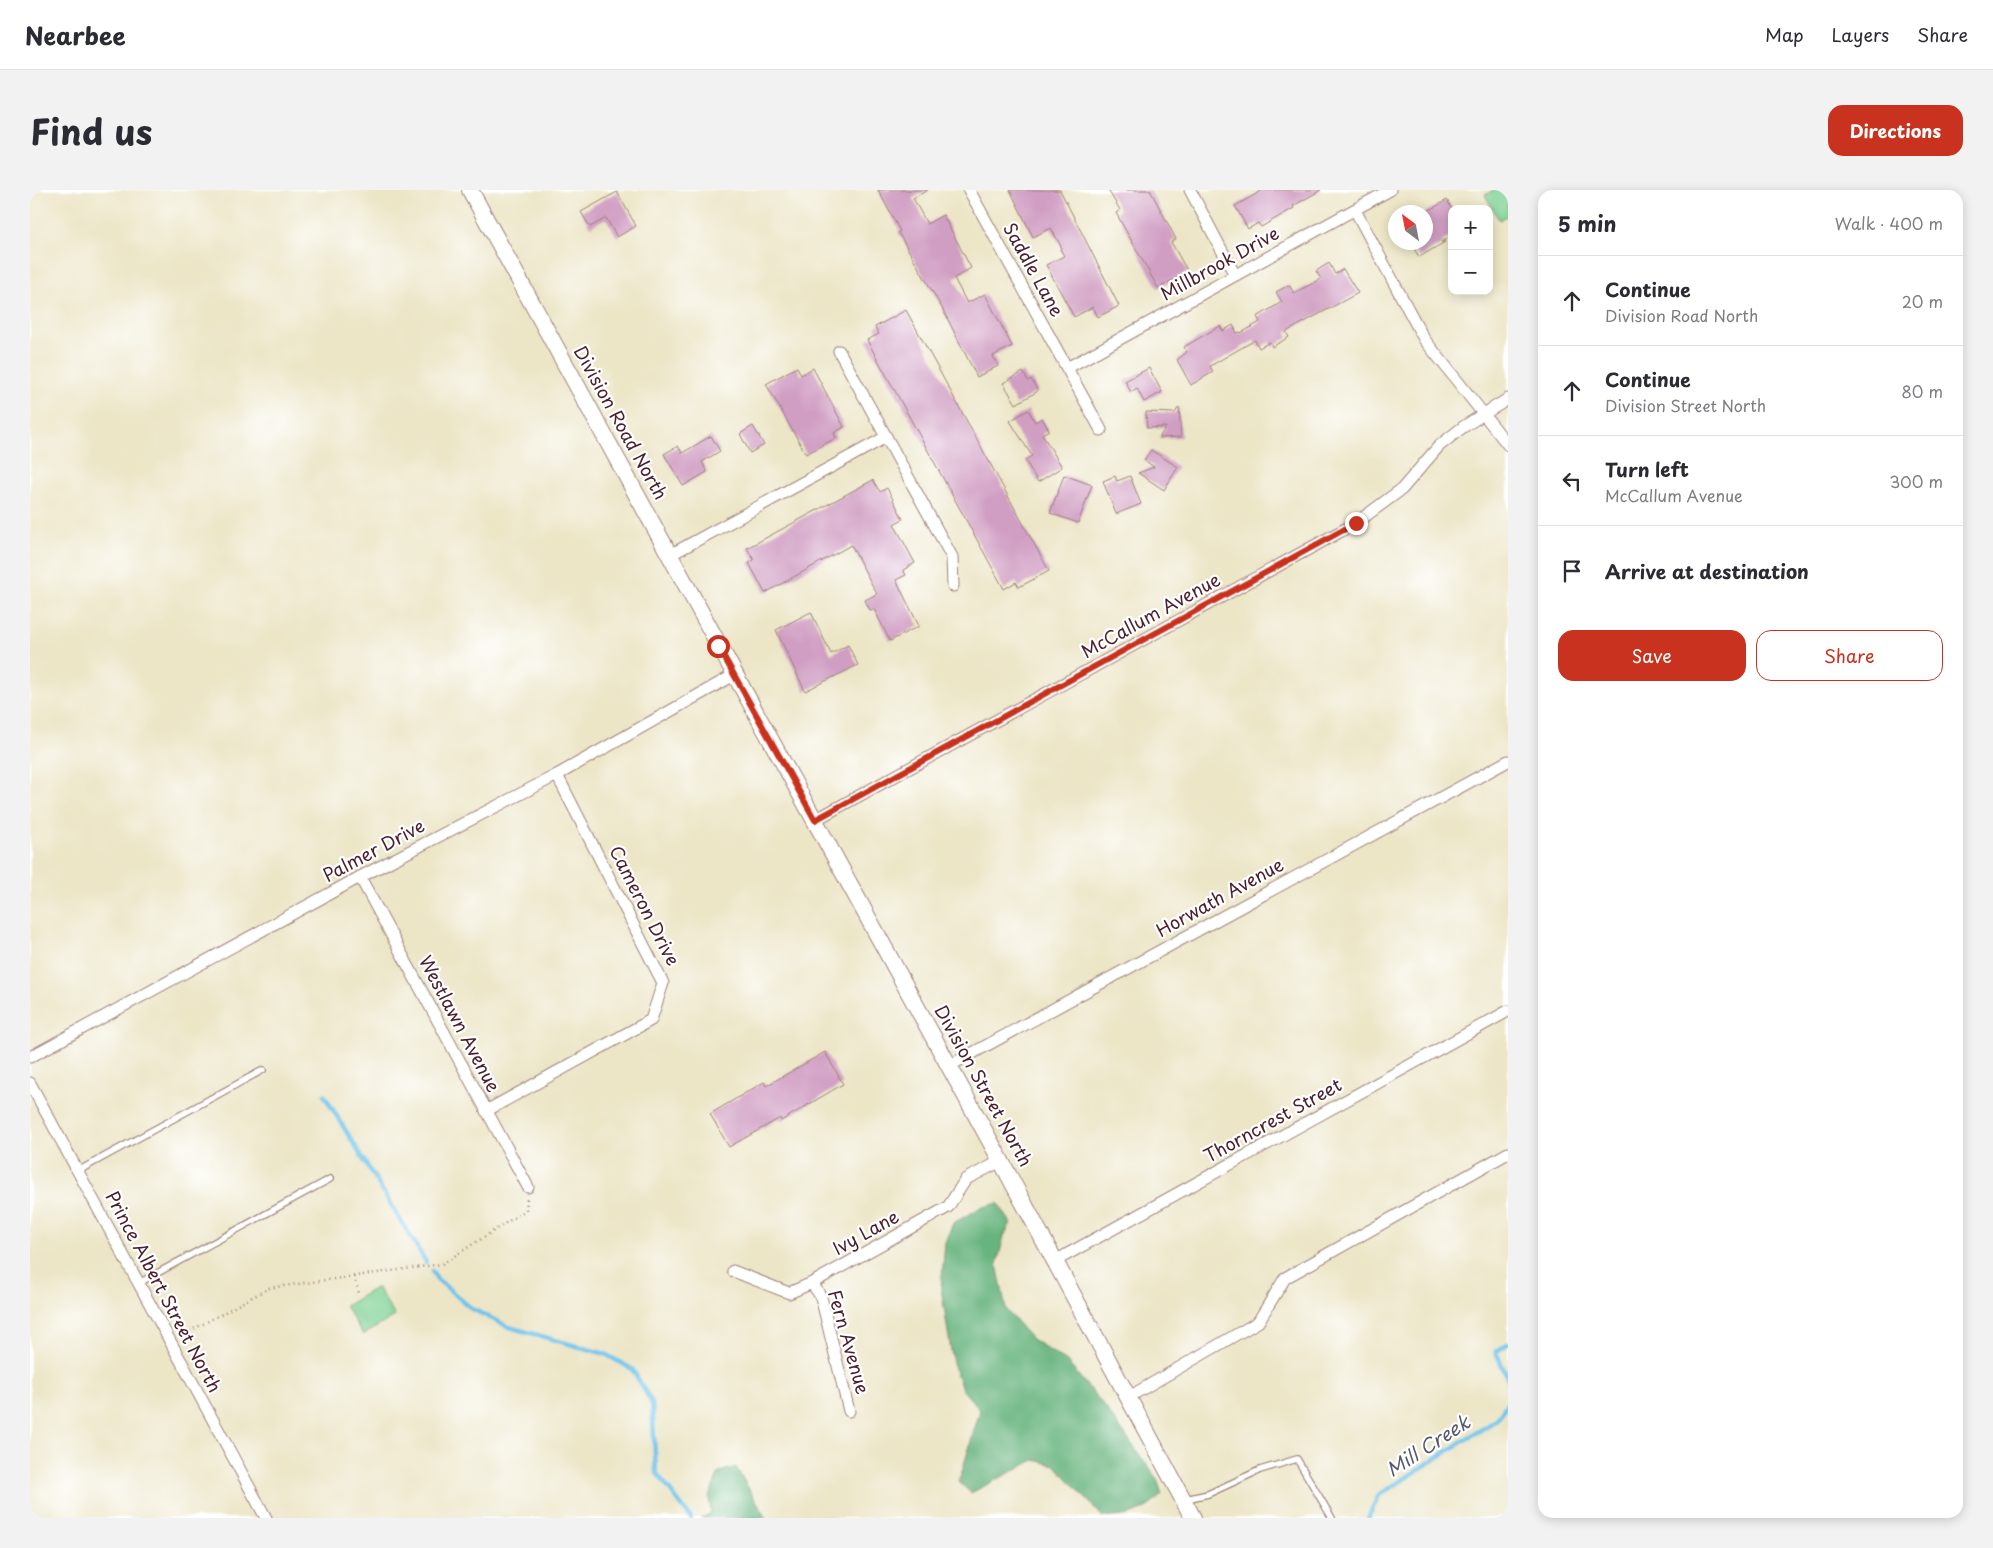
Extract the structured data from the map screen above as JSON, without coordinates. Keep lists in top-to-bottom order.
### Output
{
  "streets": {
    "main road": ["Division Road North", "Division Street North"],
    "street": [
      "Millbrook Drive",
      "Saddle Lane",
      "McCallum Avenue",
      "Palmer Drive",
      "Horwath Avenue",
      "Cameron Drive",
      "Westlawn Avenue",
      "Thorncrest Street",
      "Ivy Lane",
      "Prince Albert Street North",
      "Fern Avenue"
    ]
  },
  "crossings": [
    ["Millbrook Drive", "Saddle Lane"],
    ["Division Road North", "Palmer Drive"],
    ["Division Road North", "Division Street North"],
    ["McCallum Avenue", "Division Street North"],
    ["Palmer Drive", "Cameron Drive"],
    ["Palmer Drive", "Westlawn Avenue"],
    ["Palmer Drive", "Division Street North"],
    ["Horwath Avenue", "Division Street North"],
    ["Cameron Drive", "Westlawn Avenue"],
    ["Division Street North", "Thorncrest Street"],
    ["Division Street North", "Ivy Lane"],
    ["Ivy Lane", "Fern Avenue"]
  ],
  "water": ["Mill Creek"],
  "north": "top left",
  "page": {
    "header": "Nearbee",
    "nav": ["Map", "Layers", "Share"],
    "title": "Find us",
    "buttons": [
      "Directions",
      ["Save", "Share"]
    ],
    "heading": ["5 min", "Walk · 400 m"],
    "map_buttons": ["+", "−"],
    "list": [
      ["Continue", "Division Road North", "20 m"],
      ["Continue", "Division Street North", "80 m"],
      ["Turn left", "McCallum Avenue", "300 m"],
      "Arrive at destination"
    ]
  }
}
